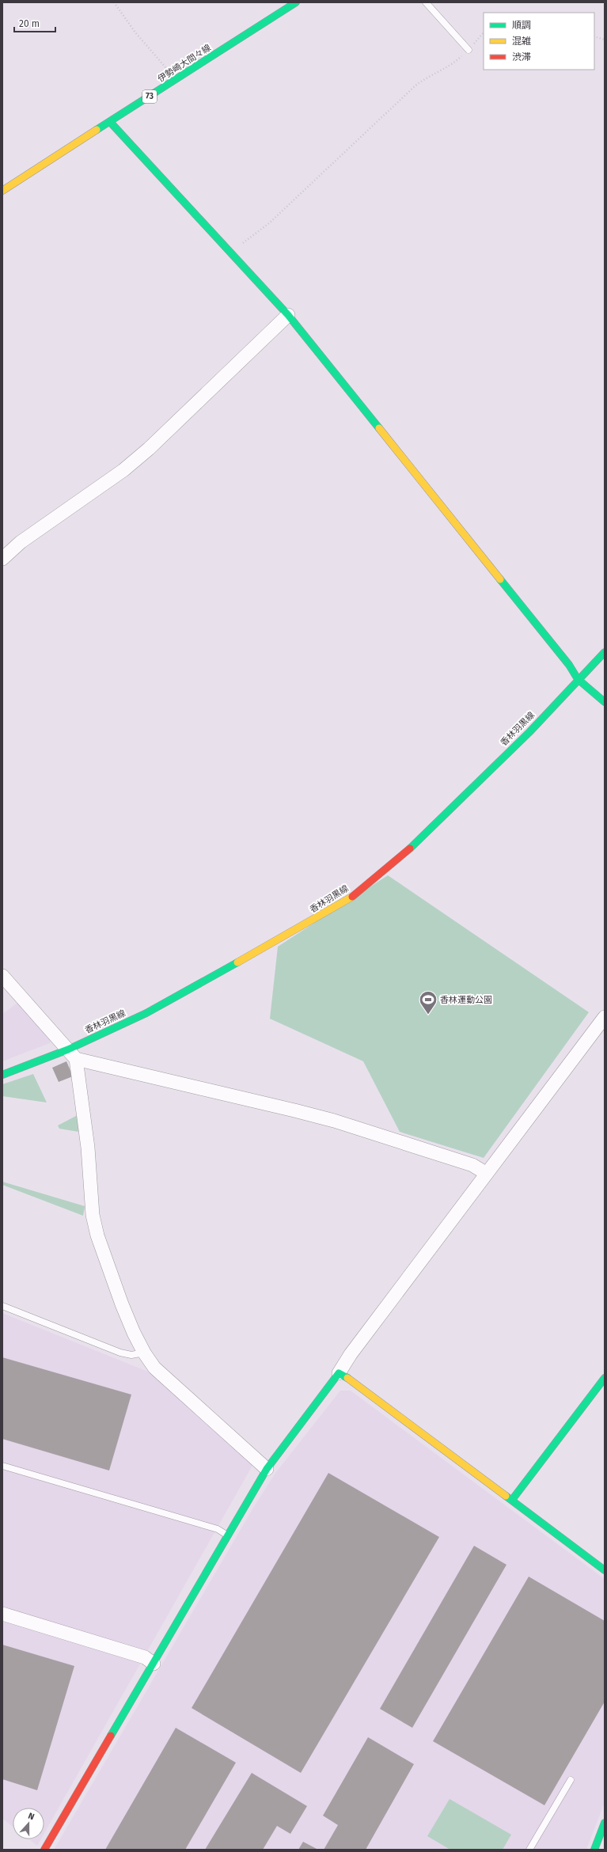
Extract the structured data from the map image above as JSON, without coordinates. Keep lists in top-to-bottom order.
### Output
{
  "streets": {
    "street": ["伊勢崎大間々線", "73", "香林羽黒線"]
  },
  "places": {
    "sports": ["香林運動公園"]
  },
  "legend": ["順調", "混雑", "渋滞"],
  "scale_bar": "20 m",
  "north": "top"
}
